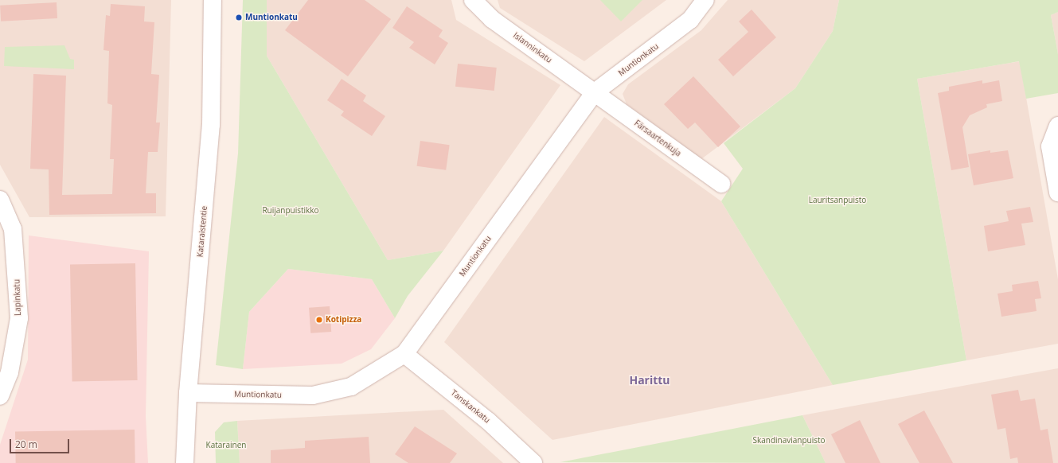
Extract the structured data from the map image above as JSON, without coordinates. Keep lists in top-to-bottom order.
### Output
{
  "streets": {
    "street": [
      "Islanninkatu",
      "Muntionkatu",
      "Färsaartenkuja",
      "Kataraistentie",
      "Lapinkatu",
      "Tanskankatu"
    ]
  },
  "crossings": [
    ["Islanninkatu", "Muntionkatu"],
    ["Islanninkatu", "Färsaartenkuja"],
    ["Muntionkatu", "Färsaartenkuja"],
    ["Muntionkatu", "Kataraistentie"],
    ["Muntionkatu", "Tanskankatu"]
  ],
  "districts": ["Harittu"],
  "parks": [
    "Lauritsanpuisto",
    "Ruijanpuistikko",
    "Skandinavianpuisto",
    "Katarainen"
  ],
  "places": ["Muntionkatu", "Kotipizza"],
  "scale_bar": "20 m"
}
